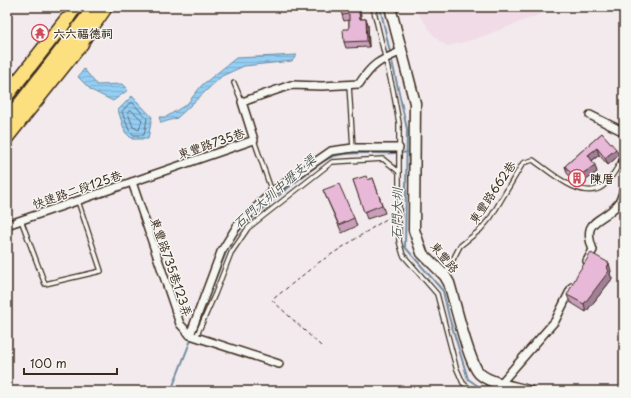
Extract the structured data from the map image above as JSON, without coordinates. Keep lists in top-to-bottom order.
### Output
{
  "streets": {
    "street": [
      "東豐路735巷",
      "快速路二段125巷",
      "東豐路",
      "東豐路735巷123弄"
    ],
    "lane": ["東豐路662巷"]
  },
  "crossings": [
    ["東豐路735巷", "快速路二段125巷"],
    ["東豐路735巷", "東豐路735巷123弄"],
    ["快速路二段125巷", "東豐路735巷123弄"],
    ["東豐路662巷", "東豐路"]
  ],
  "water": ["石門大圳中壢支渠", "石門大圳"],
  "places": {
    "temple": ["六六福德祠"],
    "building": ["陳厝"]
  },
  "scale_bar": "100 m"
}
